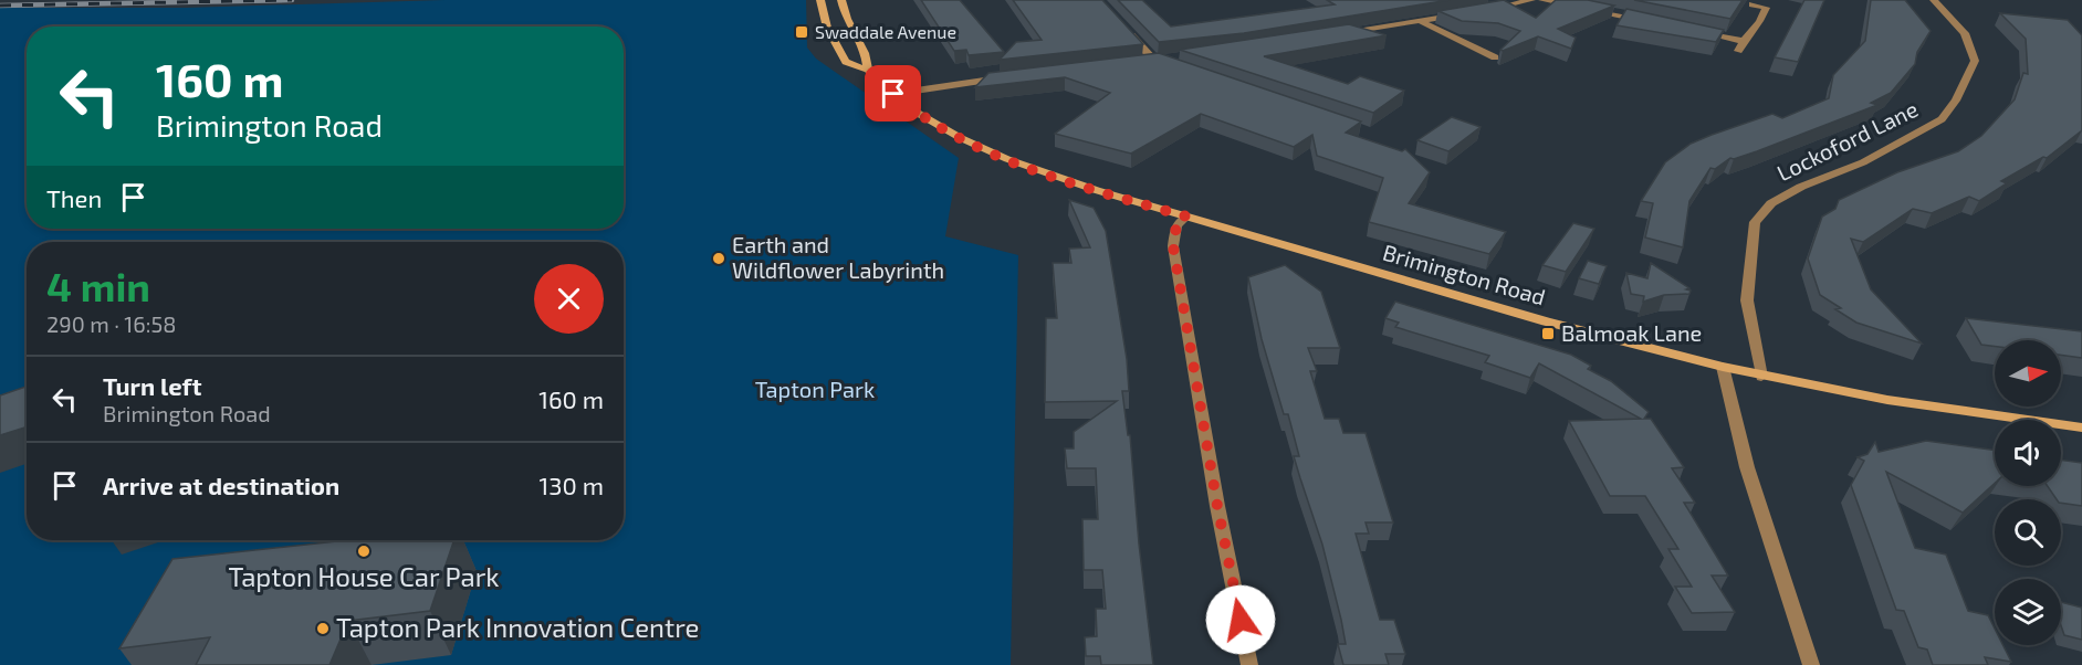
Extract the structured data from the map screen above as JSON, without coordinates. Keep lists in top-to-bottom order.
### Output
{
  "streets": {
    "main road": ["Brimington Road"],
    "street": ["Lockoford Lane"]
  },
  "crossings": [
    ["Lockoford Lane", "Brimington Road"]
  ],
  "parks": ["Tapton Park"],
  "places": {
    "transit": ["Swaddale Avenue", "Balmoak Lane"],
    "other": ["Earth and Wildflower Labyrinth", "Tapton House Car Park", "Tapton Park Innovation Centre"]
  },
  "north": "right",
  "page": {
    "turn": ["160 m", "Brimington Road"],
    "then": "Then",
    "heading": ["4 min", "290 m · 16:58"],
    "list": [
      {
        "name": "Turn left",
        "note": "Brimington Road",
        "value": "160 m"
      },
      {
        "name": "Arrive at destination",
        "value": "130 m"
      }
    ]
  }
}
